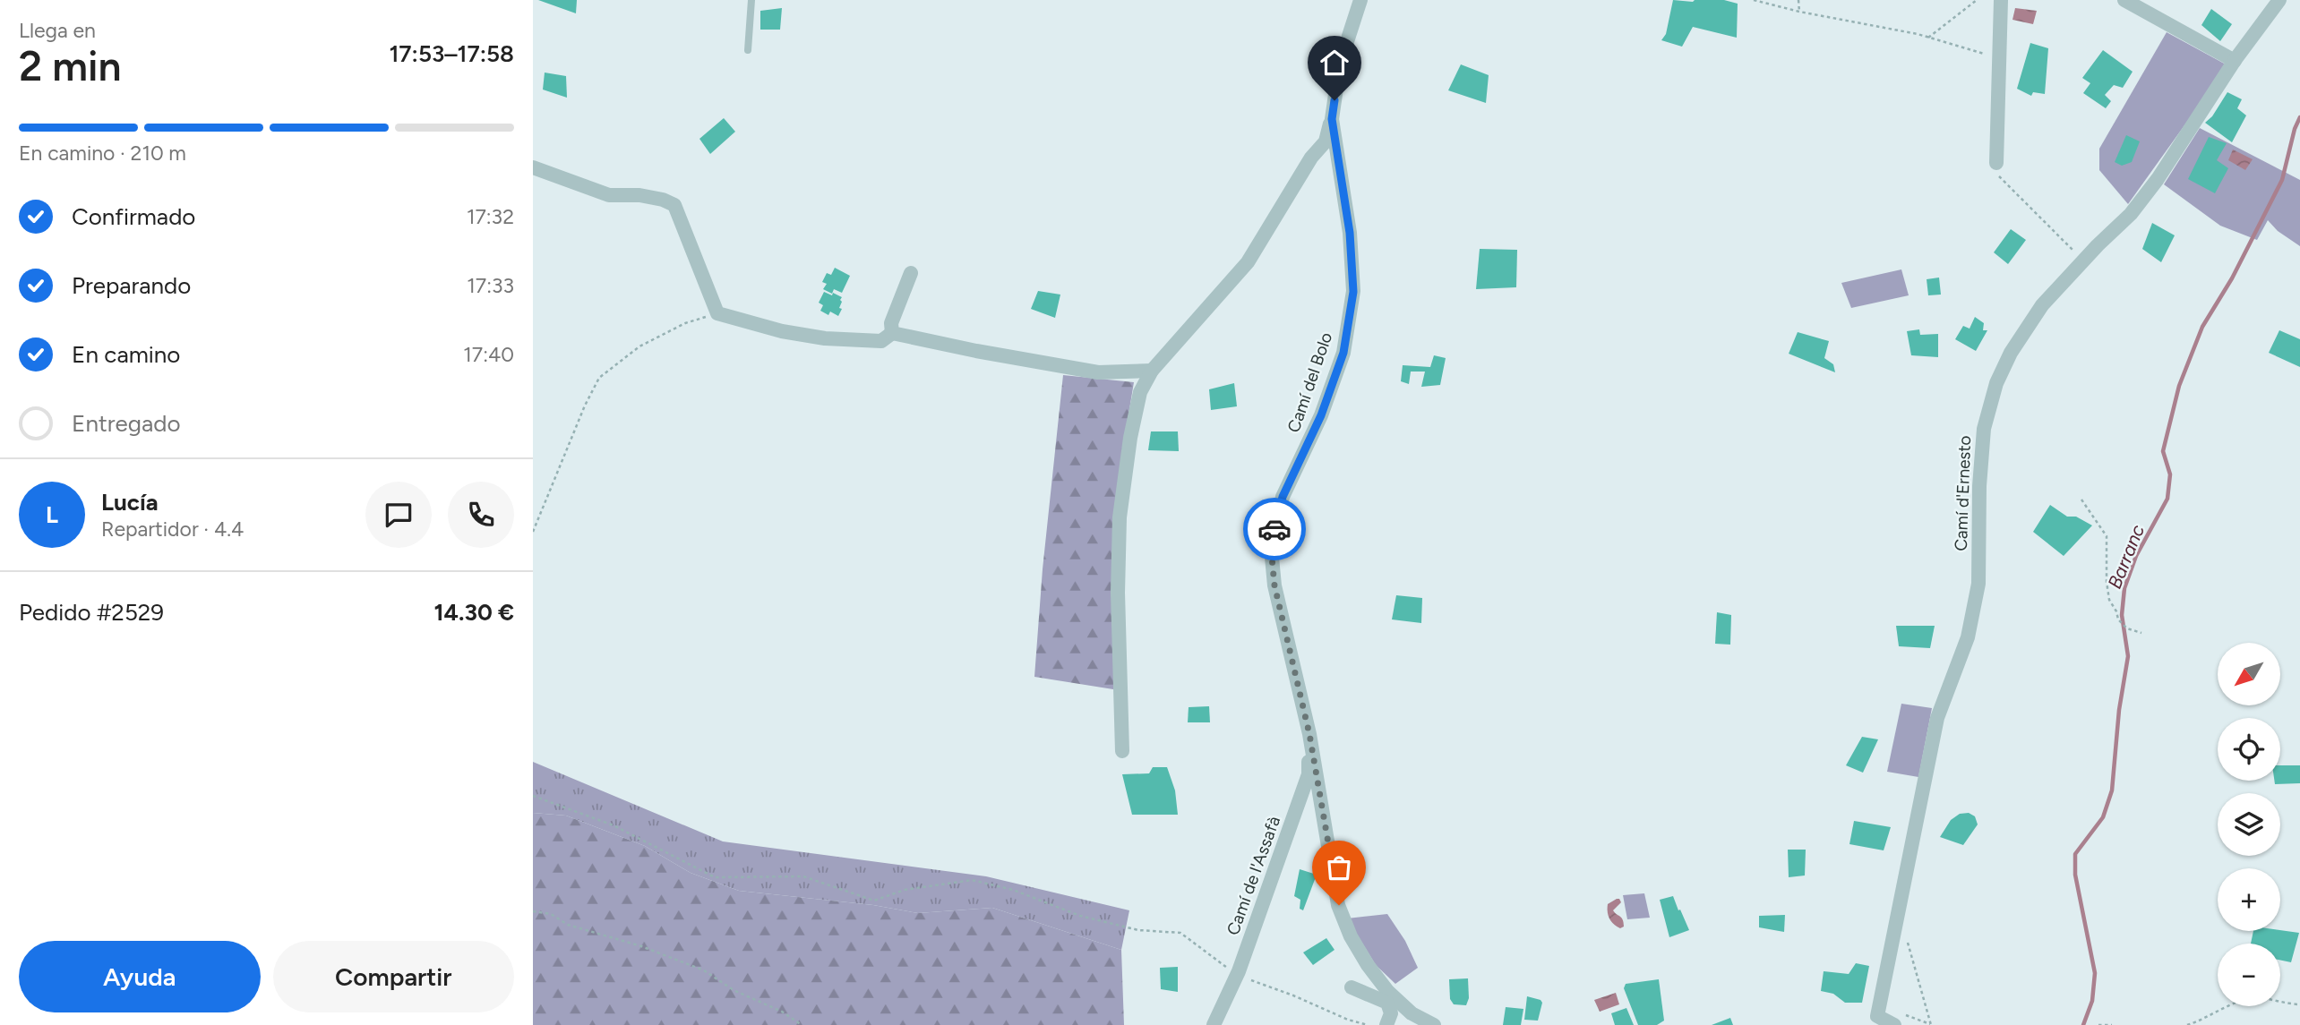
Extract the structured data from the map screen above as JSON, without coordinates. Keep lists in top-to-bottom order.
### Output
{
  "streets": {
    "street": ["Camí del Bolo", "Camí d'Ernesto", "Camí de l'Assafà"]
  },
  "crossings": [
    ["Camí del Bolo", "Camí de l'Assafà"]
  ],
  "water": ["Barranc"],
  "north": "bottom left",
  "page": {
    "heading": ["2 min", "Llega en", "17:53–17:58"],
    "panel": [
      "Lucía",
      "Repartidor · 4.4",
      "Pedido #2529",
      "14.30 €"
    ],
    "bar": "En camino · 210 m",
    "list": [
      ["Confirmado", "17:32"],
      ["Preparando", "17:33"],
      ["En camino", "17:40"],
      "Entregado"
    ],
    "round": "L",
    "map_buttons": ["+", "−"],
    "buttons": ["Ayuda", "Compartir"]
  }
}
